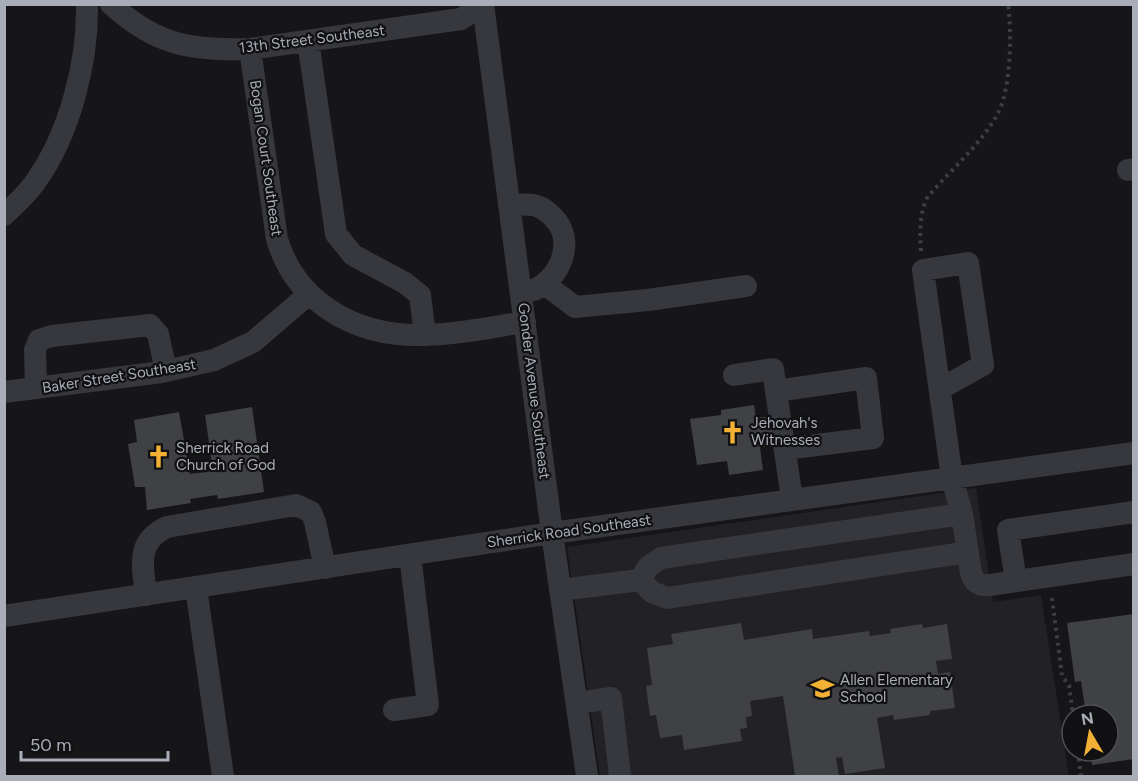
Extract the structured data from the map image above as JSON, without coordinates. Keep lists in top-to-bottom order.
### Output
{
  "streets": {
    "street": [
      "13th Street Southeast",
      "Bogan Court Southeast",
      "Baker Street Southeast",
      "Gonder Avenue Southeast",
      "Sherrick Road Southeast"
    ]
  },
  "crossings": [
    ["13th Street Southeast", "Bogan Court Southeast"],
    ["13th Street Southeast", "Gonder Avenue Southeast"],
    ["Bogan Court Southeast", "Baker Street Southeast"],
    ["Gonder Avenue Southeast", "Sherrick Road Southeast"]
  ],
  "places": {
    "church": ["Jehovah's Witnesses", "Sherrick Road Church of God"],
    "school or university": ["Allen Elementary School"]
  },
  "scale_bar": "50 m",
  "north": "top"
}
